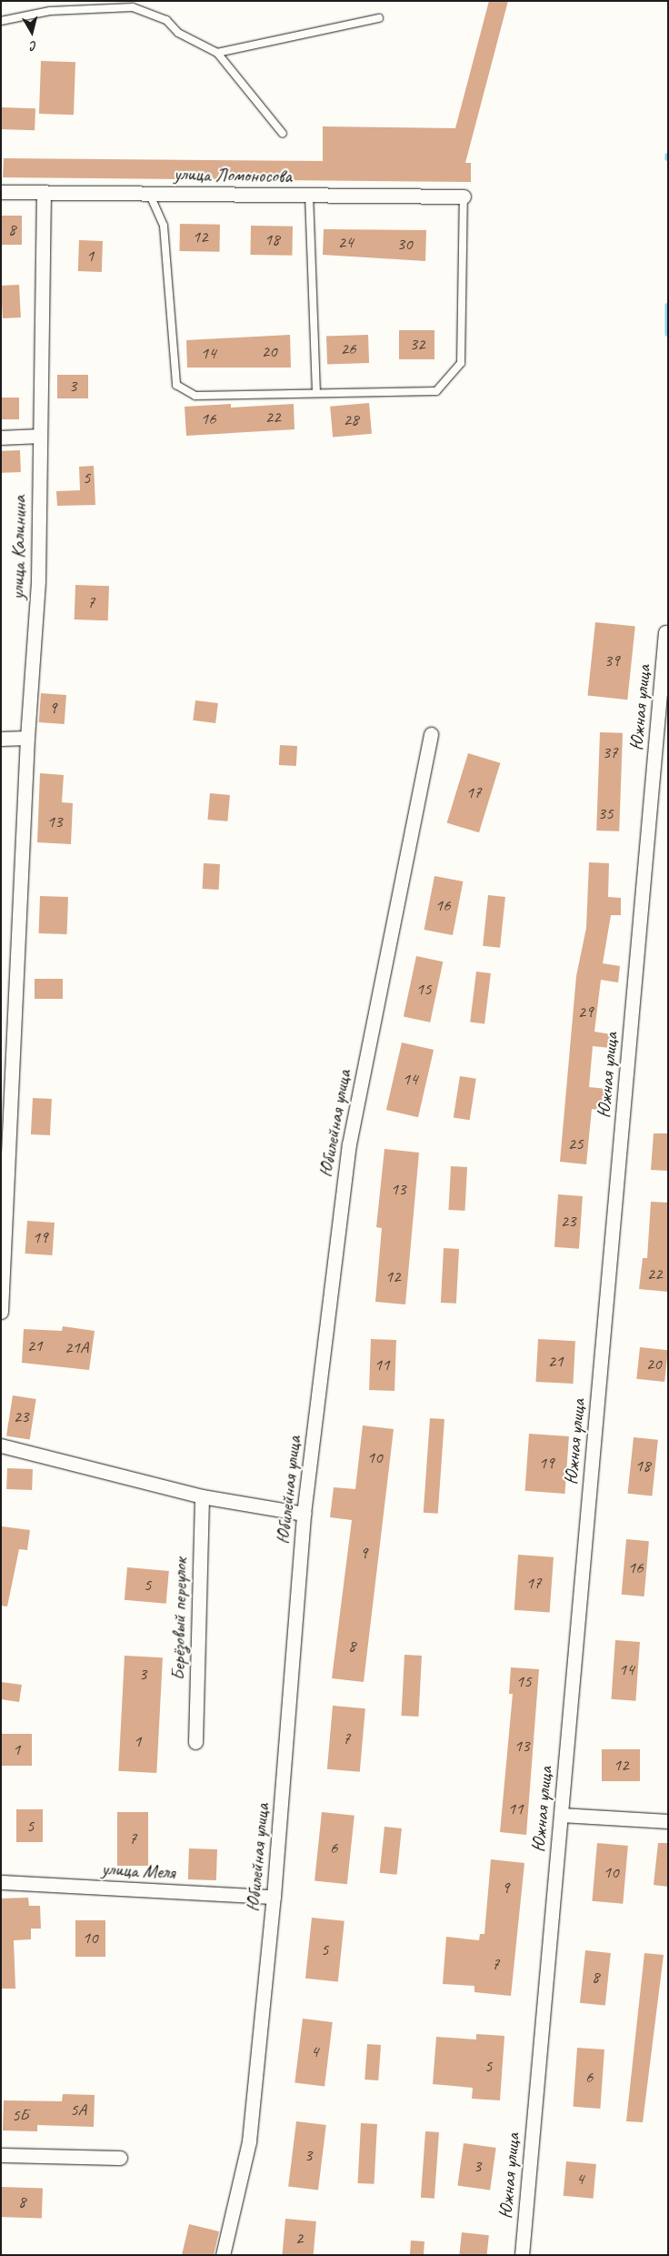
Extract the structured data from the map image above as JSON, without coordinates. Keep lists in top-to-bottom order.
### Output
{
  "streets": {
    "street": [
      "улица Ломоносова",
      "улица Калинина",
      "Южная улица",
      "Юбилейная улица",
      "Берёзовый переулок",
      "улица Меля"
    ]
  },
  "crossings": [
    ["улица Ломоносова", "улица Калинина"],
    ["Юбилейная улица", "улица Меля"]
  ],
  "house_numbers": [
    "8",
    "12",
    "18",
    "24",
    "30",
    "1",
    "32",
    "26",
    "20",
    "14",
    "3",
    "22",
    "16",
    "28",
    "5",
    "7",
    "39",
    "9",
    "37",
    "17",
    "35",
    "13",
    "16",
    "15",
    "29",
    "14",
    "25",
    "13",
    "23",
    "19",
    "22",
    "12",
    "21",
    "21А",
    "21",
    "20",
    "11",
    "23",
    "10",
    "19",
    "18",
    "9",
    "16",
    "17",
    "5",
    "8",
    "14",
    "3",
    "15",
    "7",
    "1",
    "13",
    "1",
    "12",
    "11",
    "5",
    "7",
    "6",
    "10",
    "9",
    "10",
    "5",
    "7",
    "8",
    "4",
    "5",
    "6",
    "5А",
    "5Б",
    "3",
    "3",
    "4",
    "8",
    "2"
  ],
  "north": "bottom"
}
